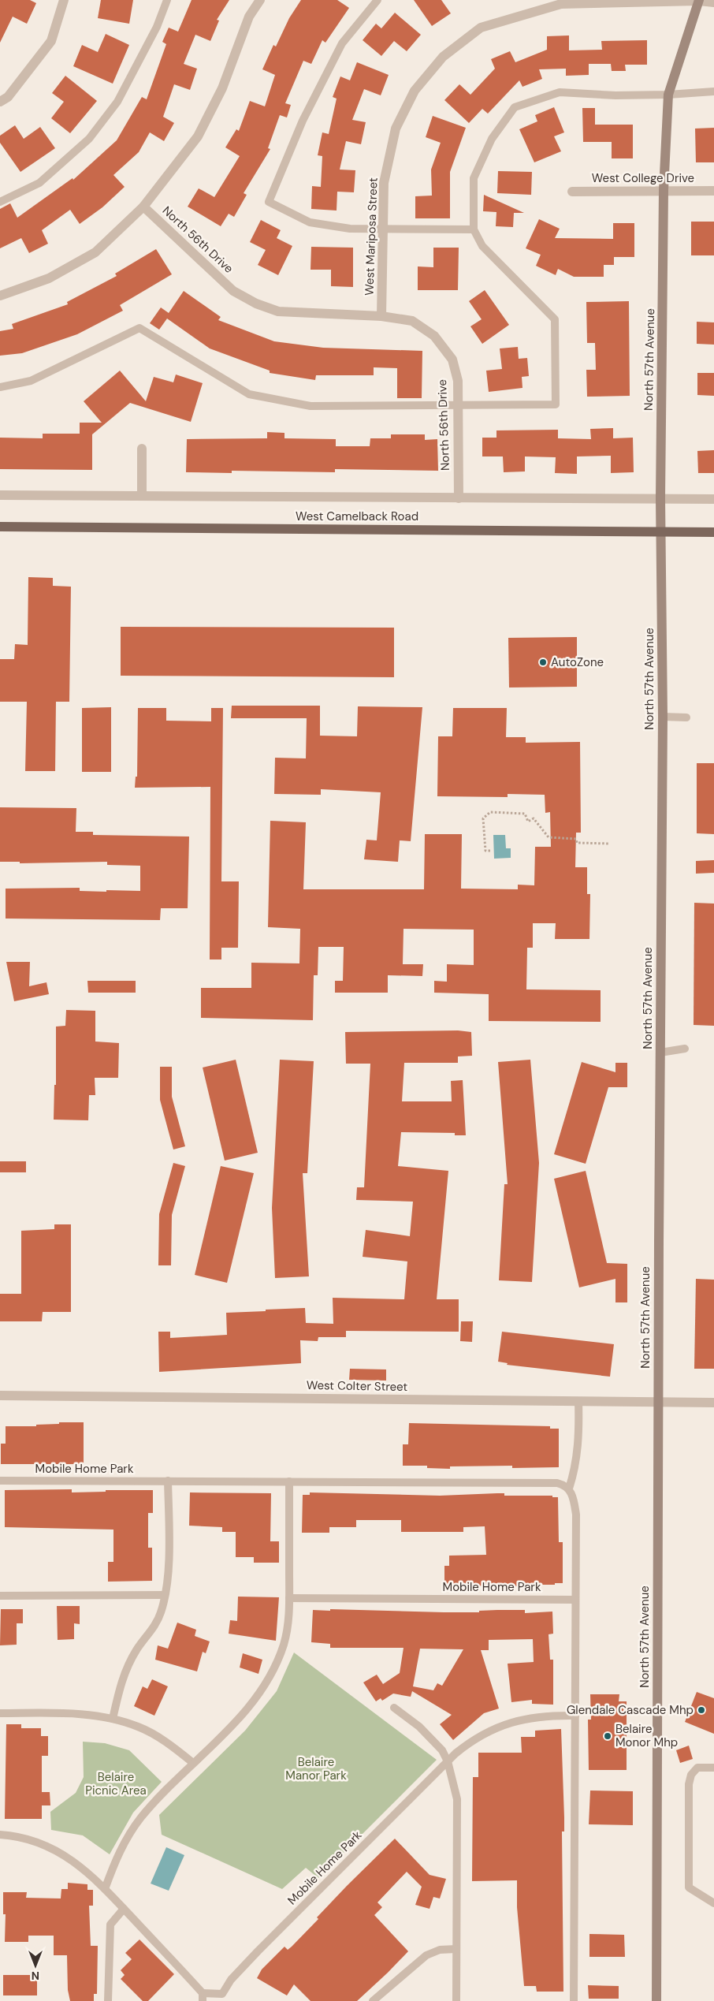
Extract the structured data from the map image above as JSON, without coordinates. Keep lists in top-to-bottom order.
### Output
{
  "streets": {
    "main road": ["West Camelback Road"],
    "street": [
      "West College Drive",
      "West Mariposa Street",
      "North 56th Drive",
      "North 57th Avenue",
      "West Colter Street"
    ],
    "lane": ["Mobile Home Park"]
  },
  "crossings": [
    ["West College Drive", "North 57th Avenue"],
    ["West Mariposa Street", "North 56th Drive"],
    ["West Mariposa Street", "North 57th Avenue"],
    ["North 56th Drive", "West Camelback Road"],
    ["North 57th Avenue", "West Camelback Road"],
    ["North 57th Avenue", "West Colter Street"]
  ],
  "parks": ["Belaire Manor Park", "Belaire Picnic Area"],
  "places": ["AutoZone", "Glendale Cascade Mhp", "Belaire Monor Mhp"],
  "north": "bottom"
}
